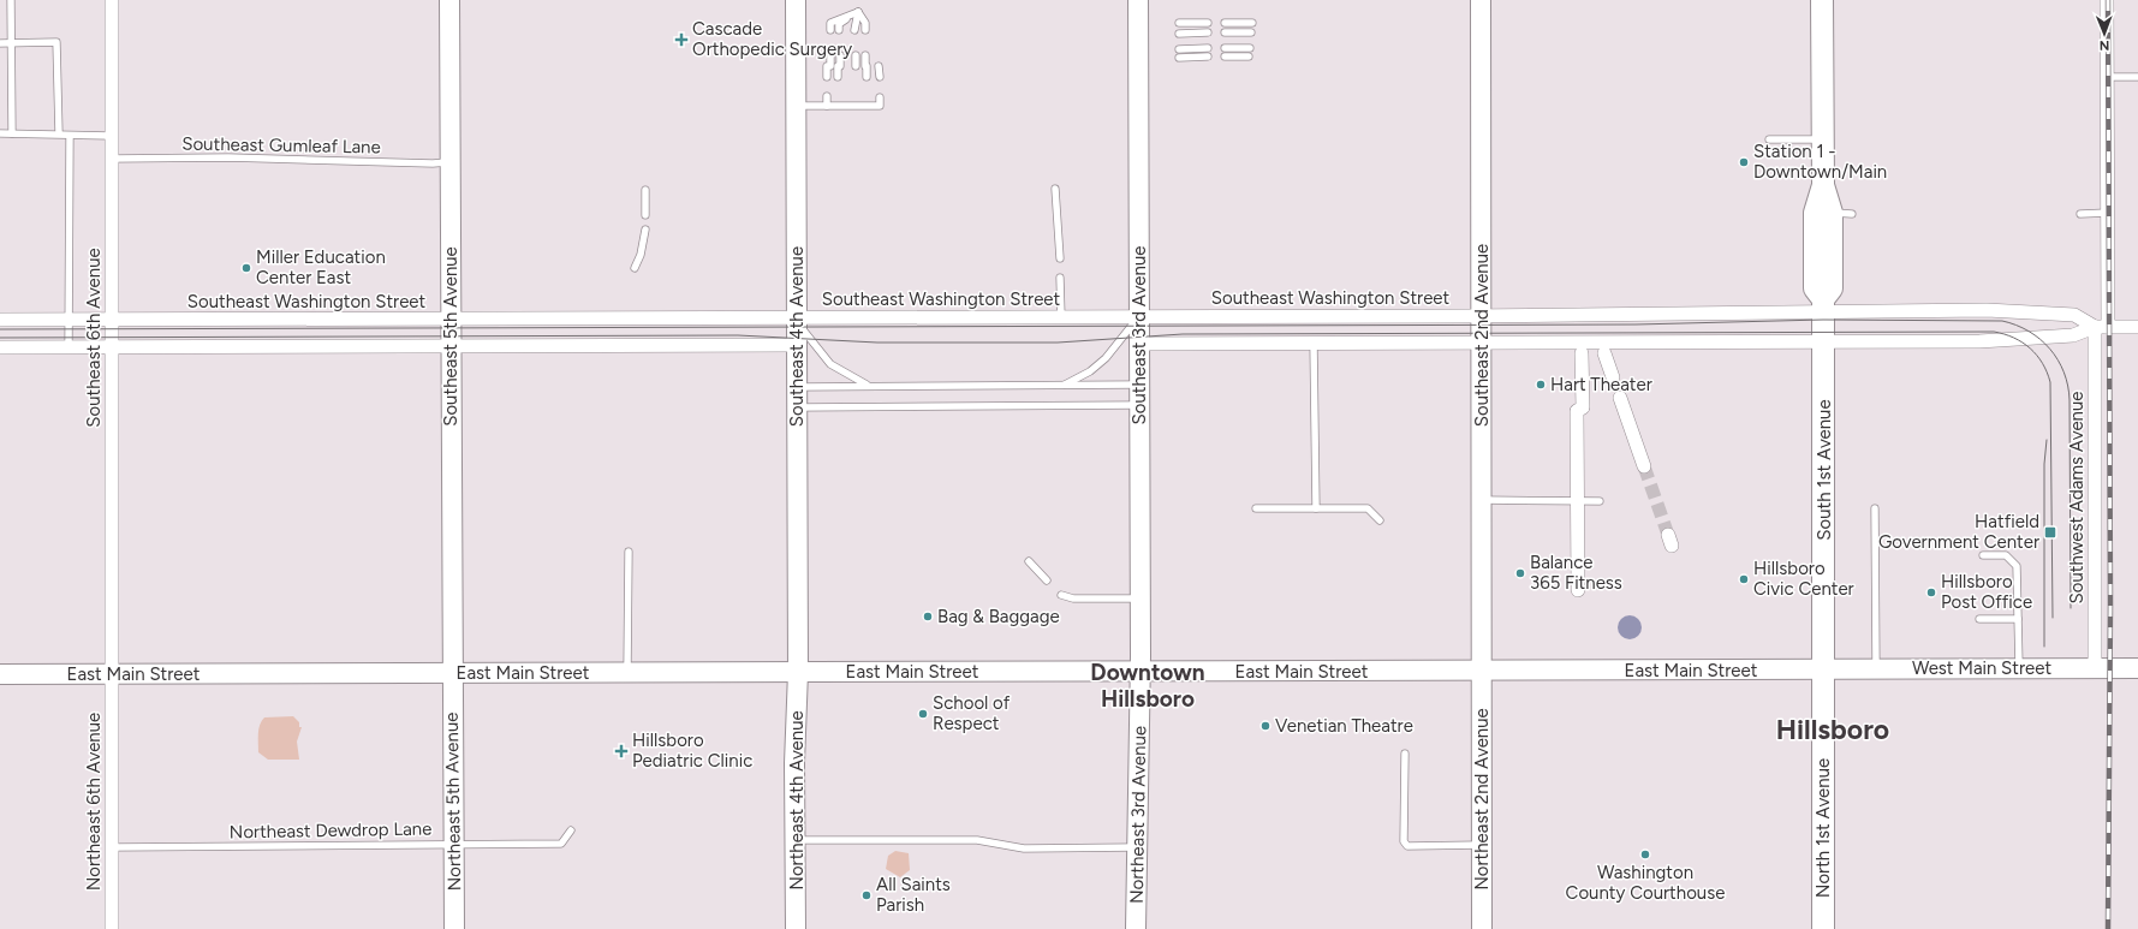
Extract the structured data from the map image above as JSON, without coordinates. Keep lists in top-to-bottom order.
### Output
{
  "streets": {
    "main road": ["South 1st Avenue", "North 1st Avenue"],
    "street": [
      "Southeast Washington Street",
      "Southeast 3rd Avenue",
      "Southeast 2nd Avenue",
      "Southeast 5th Avenue",
      "Southeast 4th Avenue",
      "Southeast 6th Avenue",
      "Southwest Adams Avenue",
      "West Main Street",
      "East Main Street",
      "Northeast 2nd Avenue",
      "Northeast 4th Avenue",
      "Northeast 6th Avenue",
      "Northeast 5th Avenue",
      "Northeast 3rd Avenue"
    ],
    "lane": ["Southeast Gumleaf Lane", "Northeast Dewdrop Lane"]
  },
  "crossings": [
    ["Southeast Gumleaf Lane", "Southeast 5th Avenue"],
    ["Southeast Gumleaf Lane", "Southeast 6th Avenue"],
    ["Southeast Washington Street", "Southeast 3rd Avenue"],
    ["Southeast Washington Street", "Southeast 2nd Avenue"],
    ["Southeast Washington Street", "Southeast 5th Avenue"],
    ["Southeast Washington Street", "Southeast 4th Avenue"],
    ["Southeast Washington Street", "Southeast 6th Avenue"],
    ["Southeast Washington Street", "South 1st Avenue"],
    ["Southeast Washington Street", "Southwest Adams Avenue"],
    ["Southeast 3rd Avenue", "East Main Street"],
    ["Southeast 3rd Avenue", "Northeast 3rd Avenue"],
    ["Southeast 2nd Avenue", "East Main Street"],
    ["Southeast 2nd Avenue", "Northeast 2nd Avenue"],
    ["Southeast 5th Avenue", "East Main Street"],
    ["Southeast 5th Avenue", "Northeast 5th Avenue"],
    ["Southeast 4th Avenue", "East Main Street"],
    ["Southeast 4th Avenue", "Northeast 4th Avenue"],
    ["Southeast 6th Avenue", "East Main Street"],
    ["Southeast 6th Avenue", "Northeast 6th Avenue"],
    ["South 1st Avenue", "West Main Street"],
    ["South 1st Avenue", "East Main Street"],
    ["South 1st Avenue", "North 1st Avenue"],
    ["Southwest Adams Avenue", "West Main Street"],
    ["West Main Street", "East Main Street"],
    ["West Main Street", "North 1st Avenue"],
    ["East Main Street", "Northeast 2nd Avenue"],
    ["East Main Street", "Northeast 4th Avenue"],
    ["East Main Street", "Northeast 6th Avenue"],
    ["East Main Street", "Northeast 5th Avenue"],
    ["East Main Street", "Northeast 3rd Avenue"],
    ["East Main Street", "North 1st Avenue"],
    ["Northeast 6th Avenue", "Northeast Dewdrop Lane"],
    ["Northeast 5th Avenue", "Northeast Dewdrop Lane"]
  ],
  "districts": ["Downtown Hillsboro", "Hillsboro"],
  "places": {
    "health": ["Cascade Orthopedic Surgery", "Hillsboro Pediatric Clinic"],
    "other": [
      "Station 1 - Downtown/Main",
      "Miller Education Center East",
      "Hart Theater",
      "Balance 365 Fitness",
      "Hillsboro Civic Center",
      "Hillsboro Post Office",
      "Bag & Baggage",
      "School of Respect",
      "Venetian Theatre",
      "Washington County Courthouse",
      "All Saints Parish"
    ],
    "transit": ["Hatfield Government Center"]
  },
  "north": "bottom"
}
